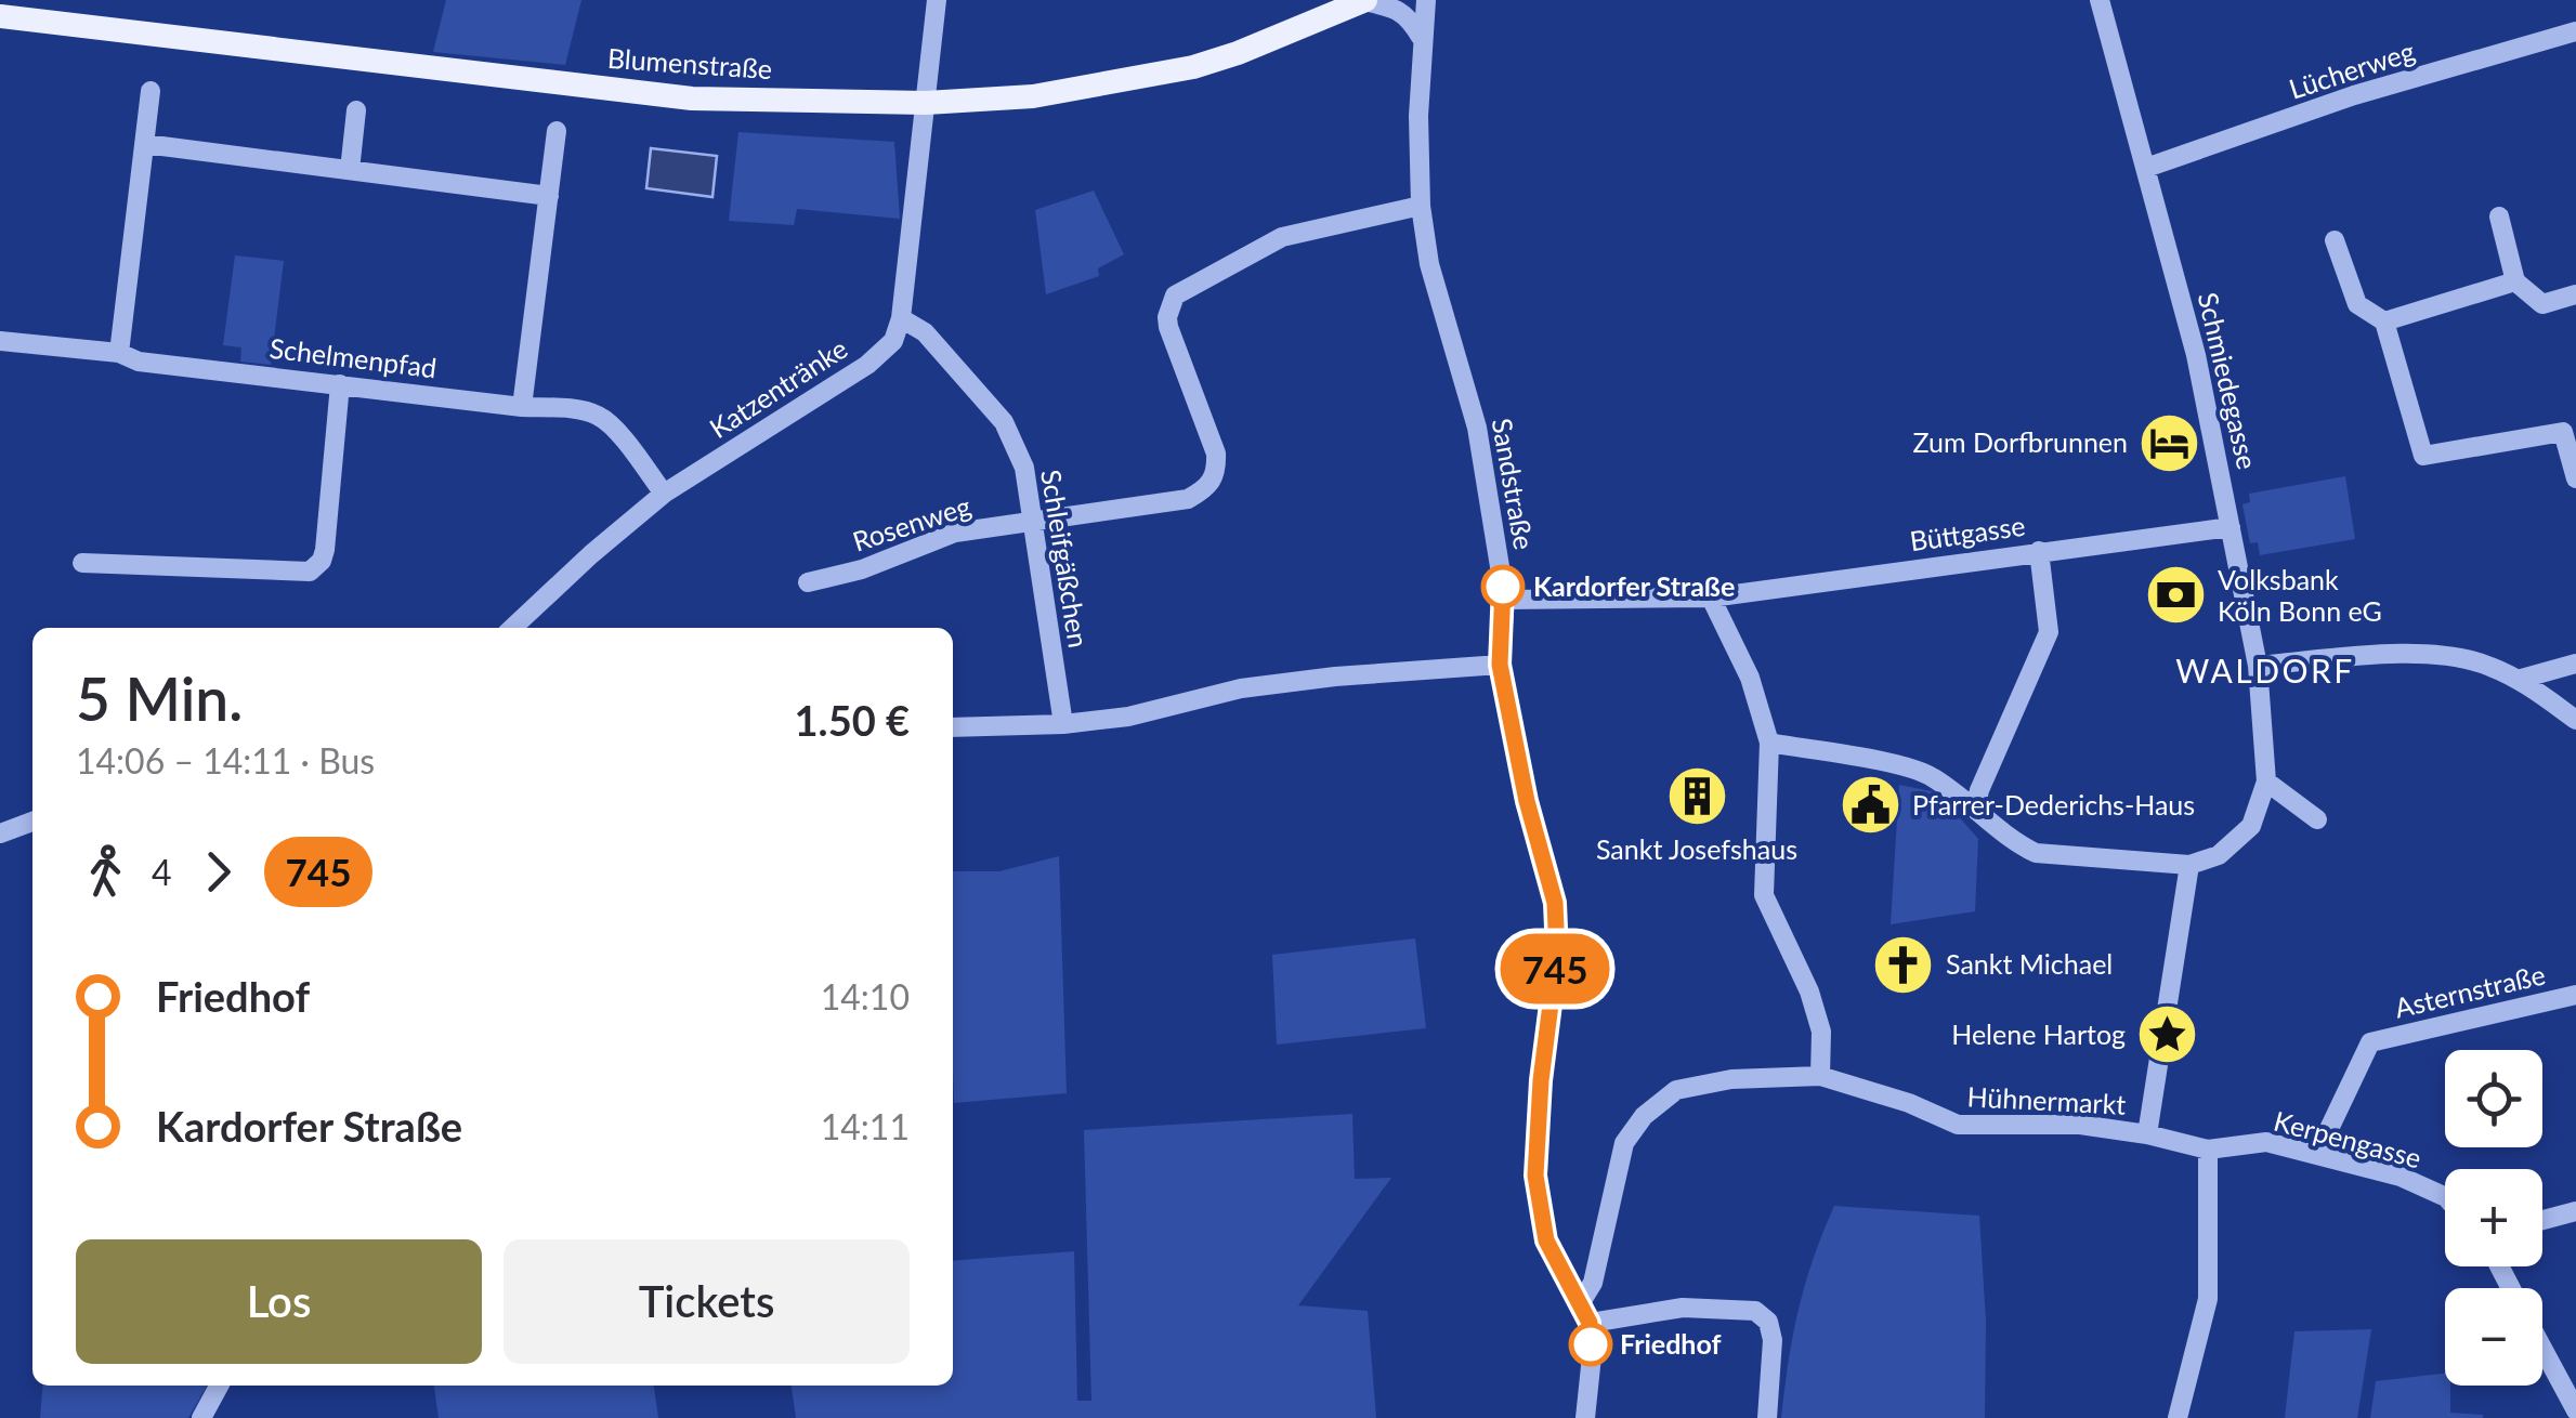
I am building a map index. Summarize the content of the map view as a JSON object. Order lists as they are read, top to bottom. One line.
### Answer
{"streets":{"main road":["Blumenstraße"],"street":["Lücherweg","Schelmenpfad","Schmiedegasse","Katzentränke","Sandstraße","Rosenweg","Büttgasse","Schleifgäßchen","Asternstraße","Hühnermarkt","Kerpengasse"]},"crossings":[["Blumenstraße","Katzentränke"],["Blumenstraße","Sandstraße"],["Lücherweg","Schmiedegasse"],["Schelmenpfad","Katzentränke"],["Schmiedegasse","Büttgasse"],["Katzentränke","Schleifgäßchen"],["Sandstraße","Rosenweg"],["Sandstraße","Büttgasse"],["Sandstraße","Hühnermarkt"],["Rosenweg","Schleifgäßchen"],["Asternstraße","Kerpengasse"],["Hühnermarkt","Kerpengasse"]],"districts":["WALDORF"],"places":{"hotel":["Zum Dorfbrunnen"],"other":["Kardorfer Straße","Friedhof"],"bank":["Volksbank Köln Bonn eG"],"building":["Sankt Josefshaus"],"public building":["Pfarrer-Dederichs-Haus"],"church":["Sankt Michael"],"place":["Helene Hartog"]},"lines":["bus line 745"],"page":{"on_map":"745","heading":["5 Min.","14:06 – 14:11 · Bus","1.50 €"],"legs":["4","745"],"list":[{"name":"Friedhof","value":"14:10"},{"name":"Kardorfer Straße","value":"14:11"}],"map_buttons":["+","−"],"buttons":["Los","Tickets"]}}
